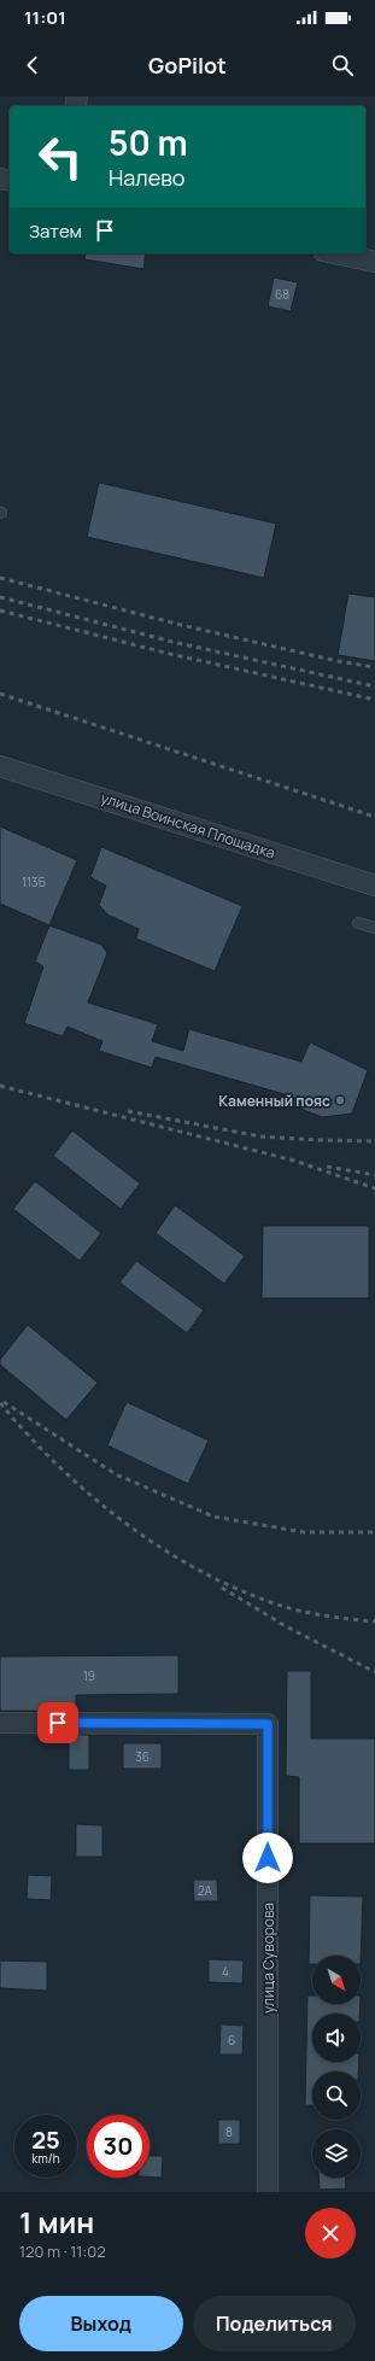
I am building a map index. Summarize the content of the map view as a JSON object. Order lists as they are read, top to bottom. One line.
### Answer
{"streets":{"street":["улица Воинская Площадка","улица Суворова"]},"places":["Каменный пояс"],"house_numbers":["68","113Б","19","36","2А","4","6","8"],"north":"bottom right","page":{"status":"11:01","header":"GoPilot","turn":["50 m","Налево"],"then":"Затем","speed":"25 km/h","limit":"30","heading":["1 мин","120 m · 11:02"],"buttons":["Выход","Поделиться"]}}
